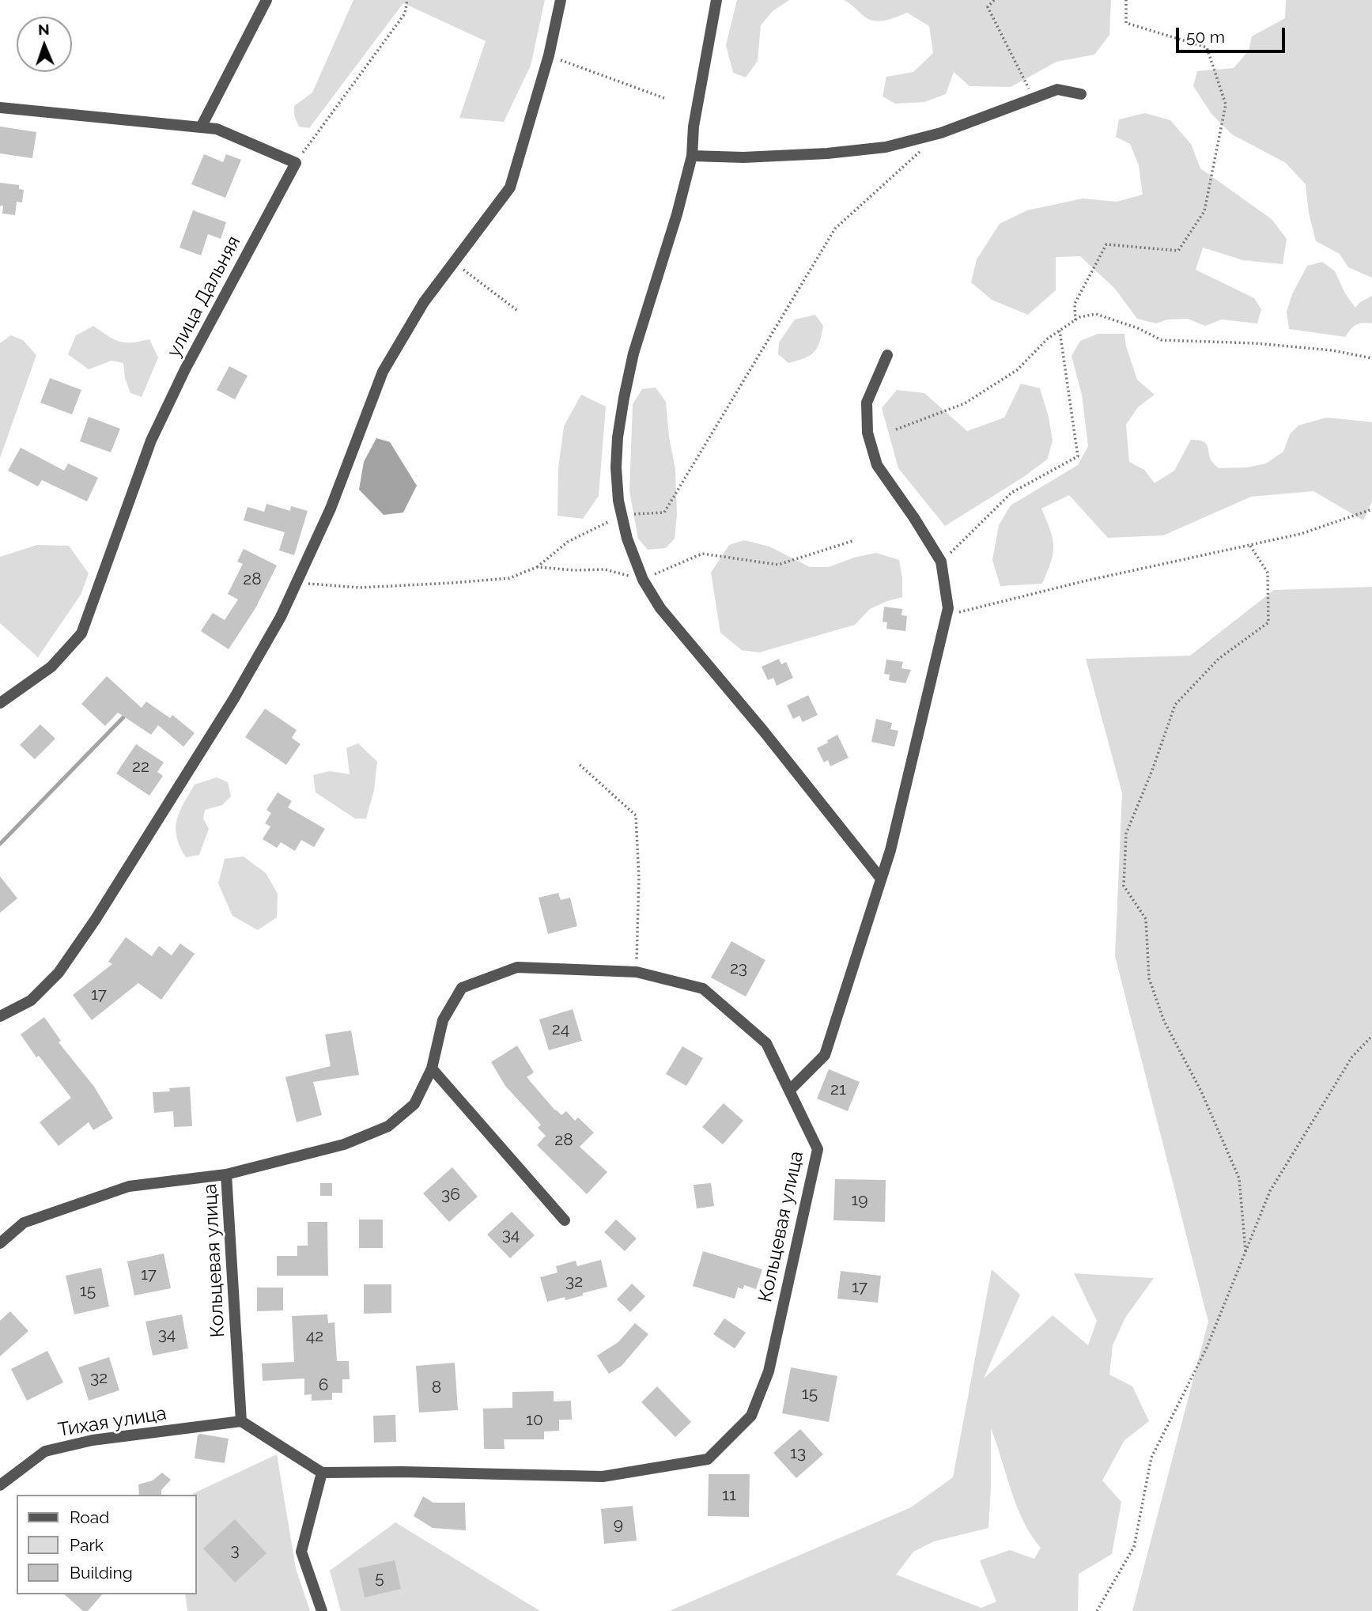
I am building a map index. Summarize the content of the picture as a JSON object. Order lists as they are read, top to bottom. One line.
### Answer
{"streets":{"street":["улица Дальняя","Кольцевая улица","Тихая улица"]},"crossings":[["Кольцевая улица","Тихая улица"]],"house_numbers":["28","22","23","17","24","21","28","36","19","34","17","32","17","15","34","42","32","6","8","15","10","13","11","9","3","5"],"legend":["Road","Park","Building"],"scale_bar":"50 m","north":"top"}
